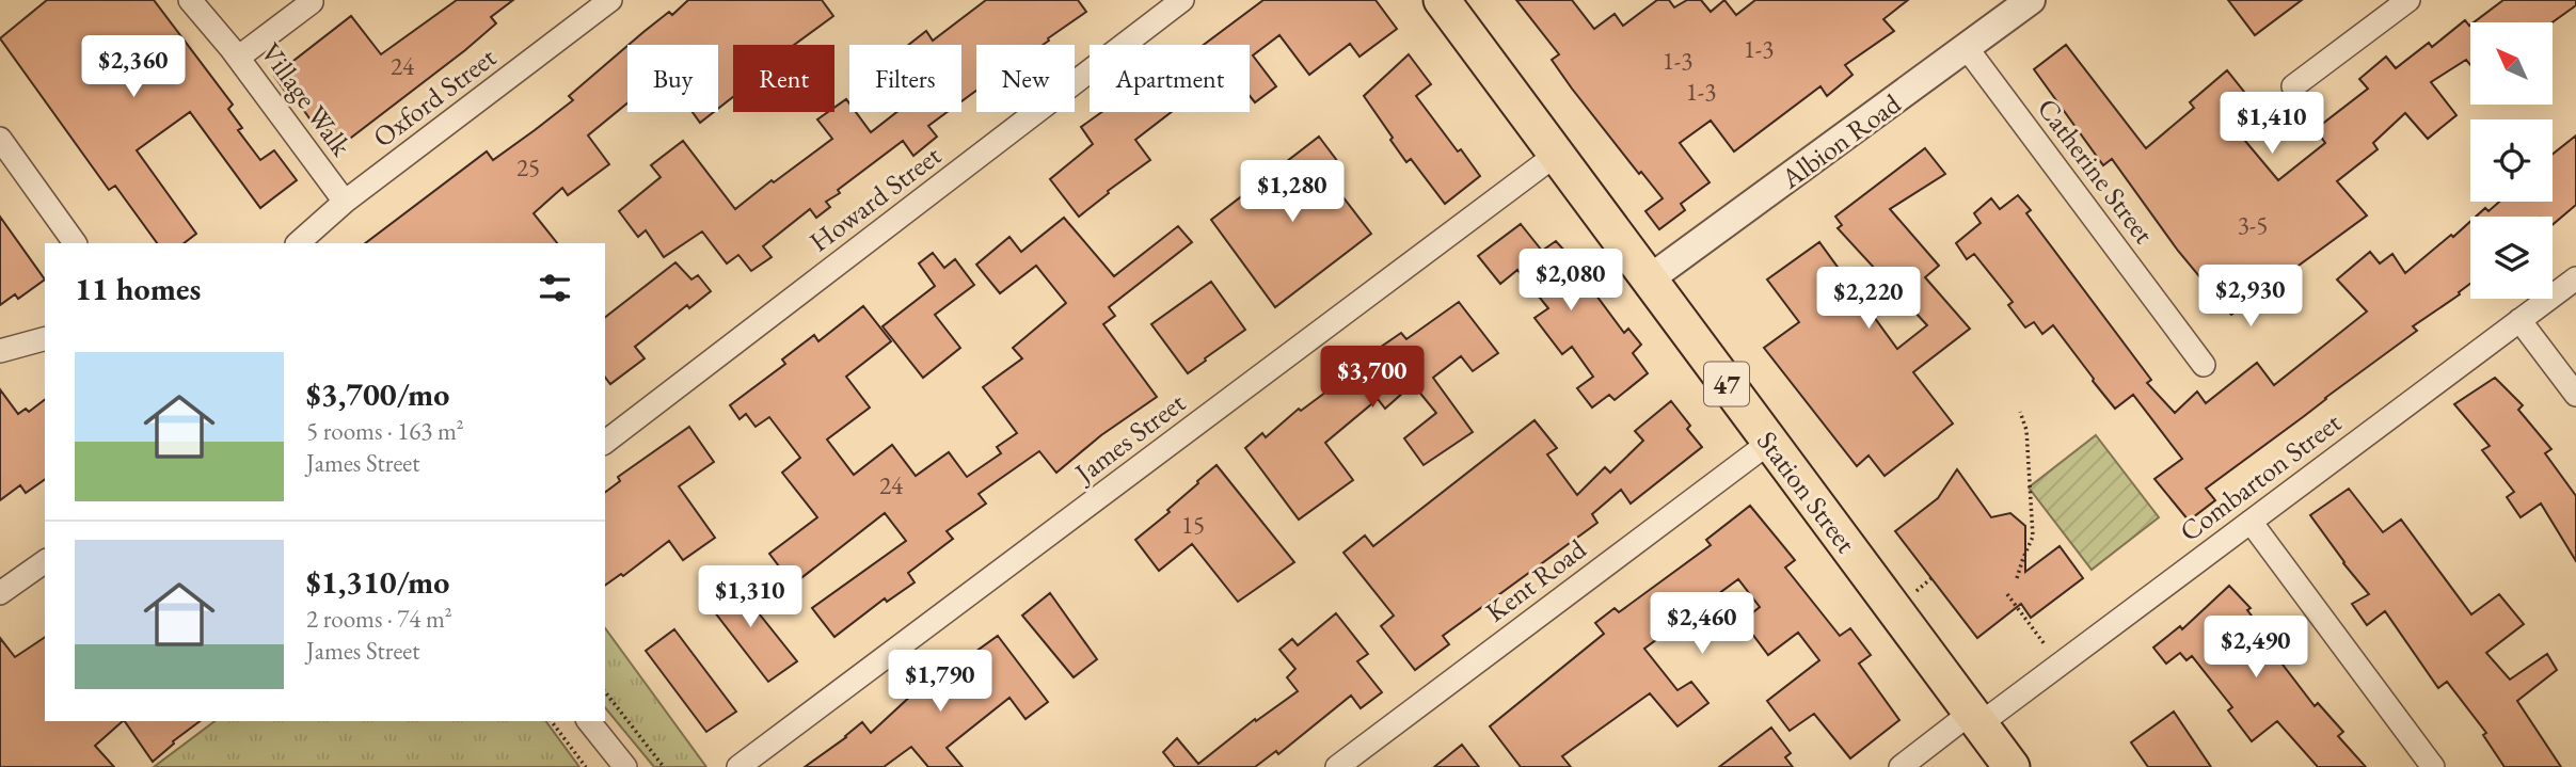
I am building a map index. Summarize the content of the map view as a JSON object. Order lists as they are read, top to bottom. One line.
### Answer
{"streets":{"main road":["47","Station Street"],"street":["Oxford Street","Village Walk","Albion Road","Catherine Street","Howard Street","James Street","Combarton Street","Kent Road"]},"crossings":[["Oxford Street","Village Walk"],["Albion Road","Catherine Street"],["Albion Road","Station Street"],["James Street","Station Street"],["Combarton Street","Station Street"],["Station Street","Kent Road"]],"house_numbers":["1-3","1-3","24","1-3","25","3-5","24","15"],"north":"top left","page":{"price":["$2,360","$1,410","$1,280","$2,080","$2,930","$2,220","$3,700","$1,310","$2,460","$2,490","$1,790"],"chip":["Buy","Rent","Filters","New","Apartment"],"heading":"11 homes","list":[{"name":"$3,700/mo","note":"5 rooms · 163 m² · James Street"},{"name":"$1,310/mo","note":"2 rooms · 74 m² · James Street"}]}}
